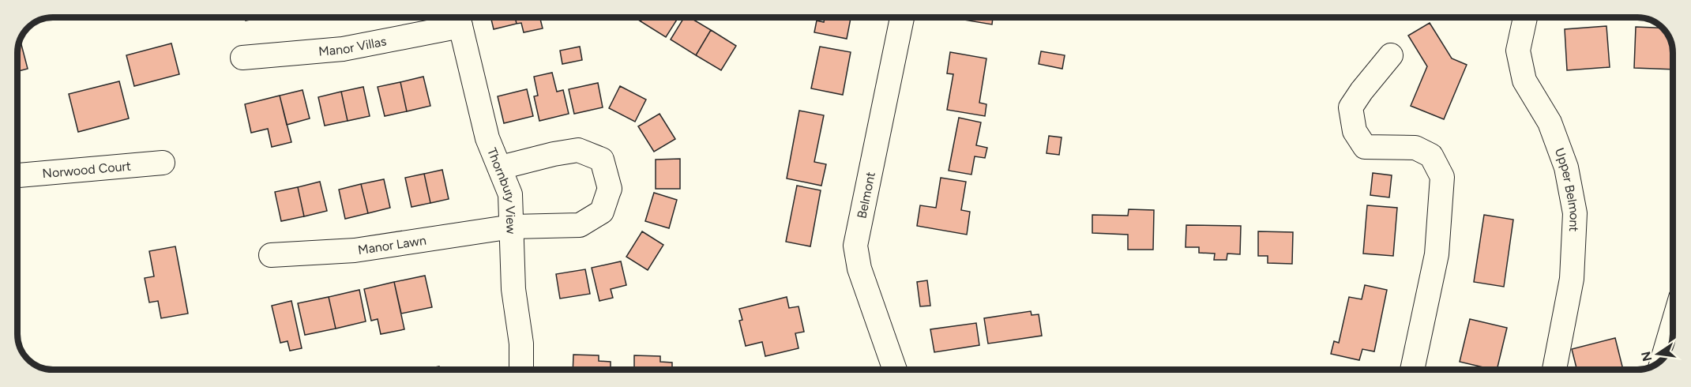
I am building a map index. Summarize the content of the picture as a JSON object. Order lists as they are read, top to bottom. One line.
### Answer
{"streets":{"street":["Manor Villas","Norwood Court","Upper Belmont","Thornbury View","Belmont","Manor Lawn"]},"crossings":[["Manor Villas","Thornbury View"],["Thornbury View","Manor Lawn"]],"north":"left"}
